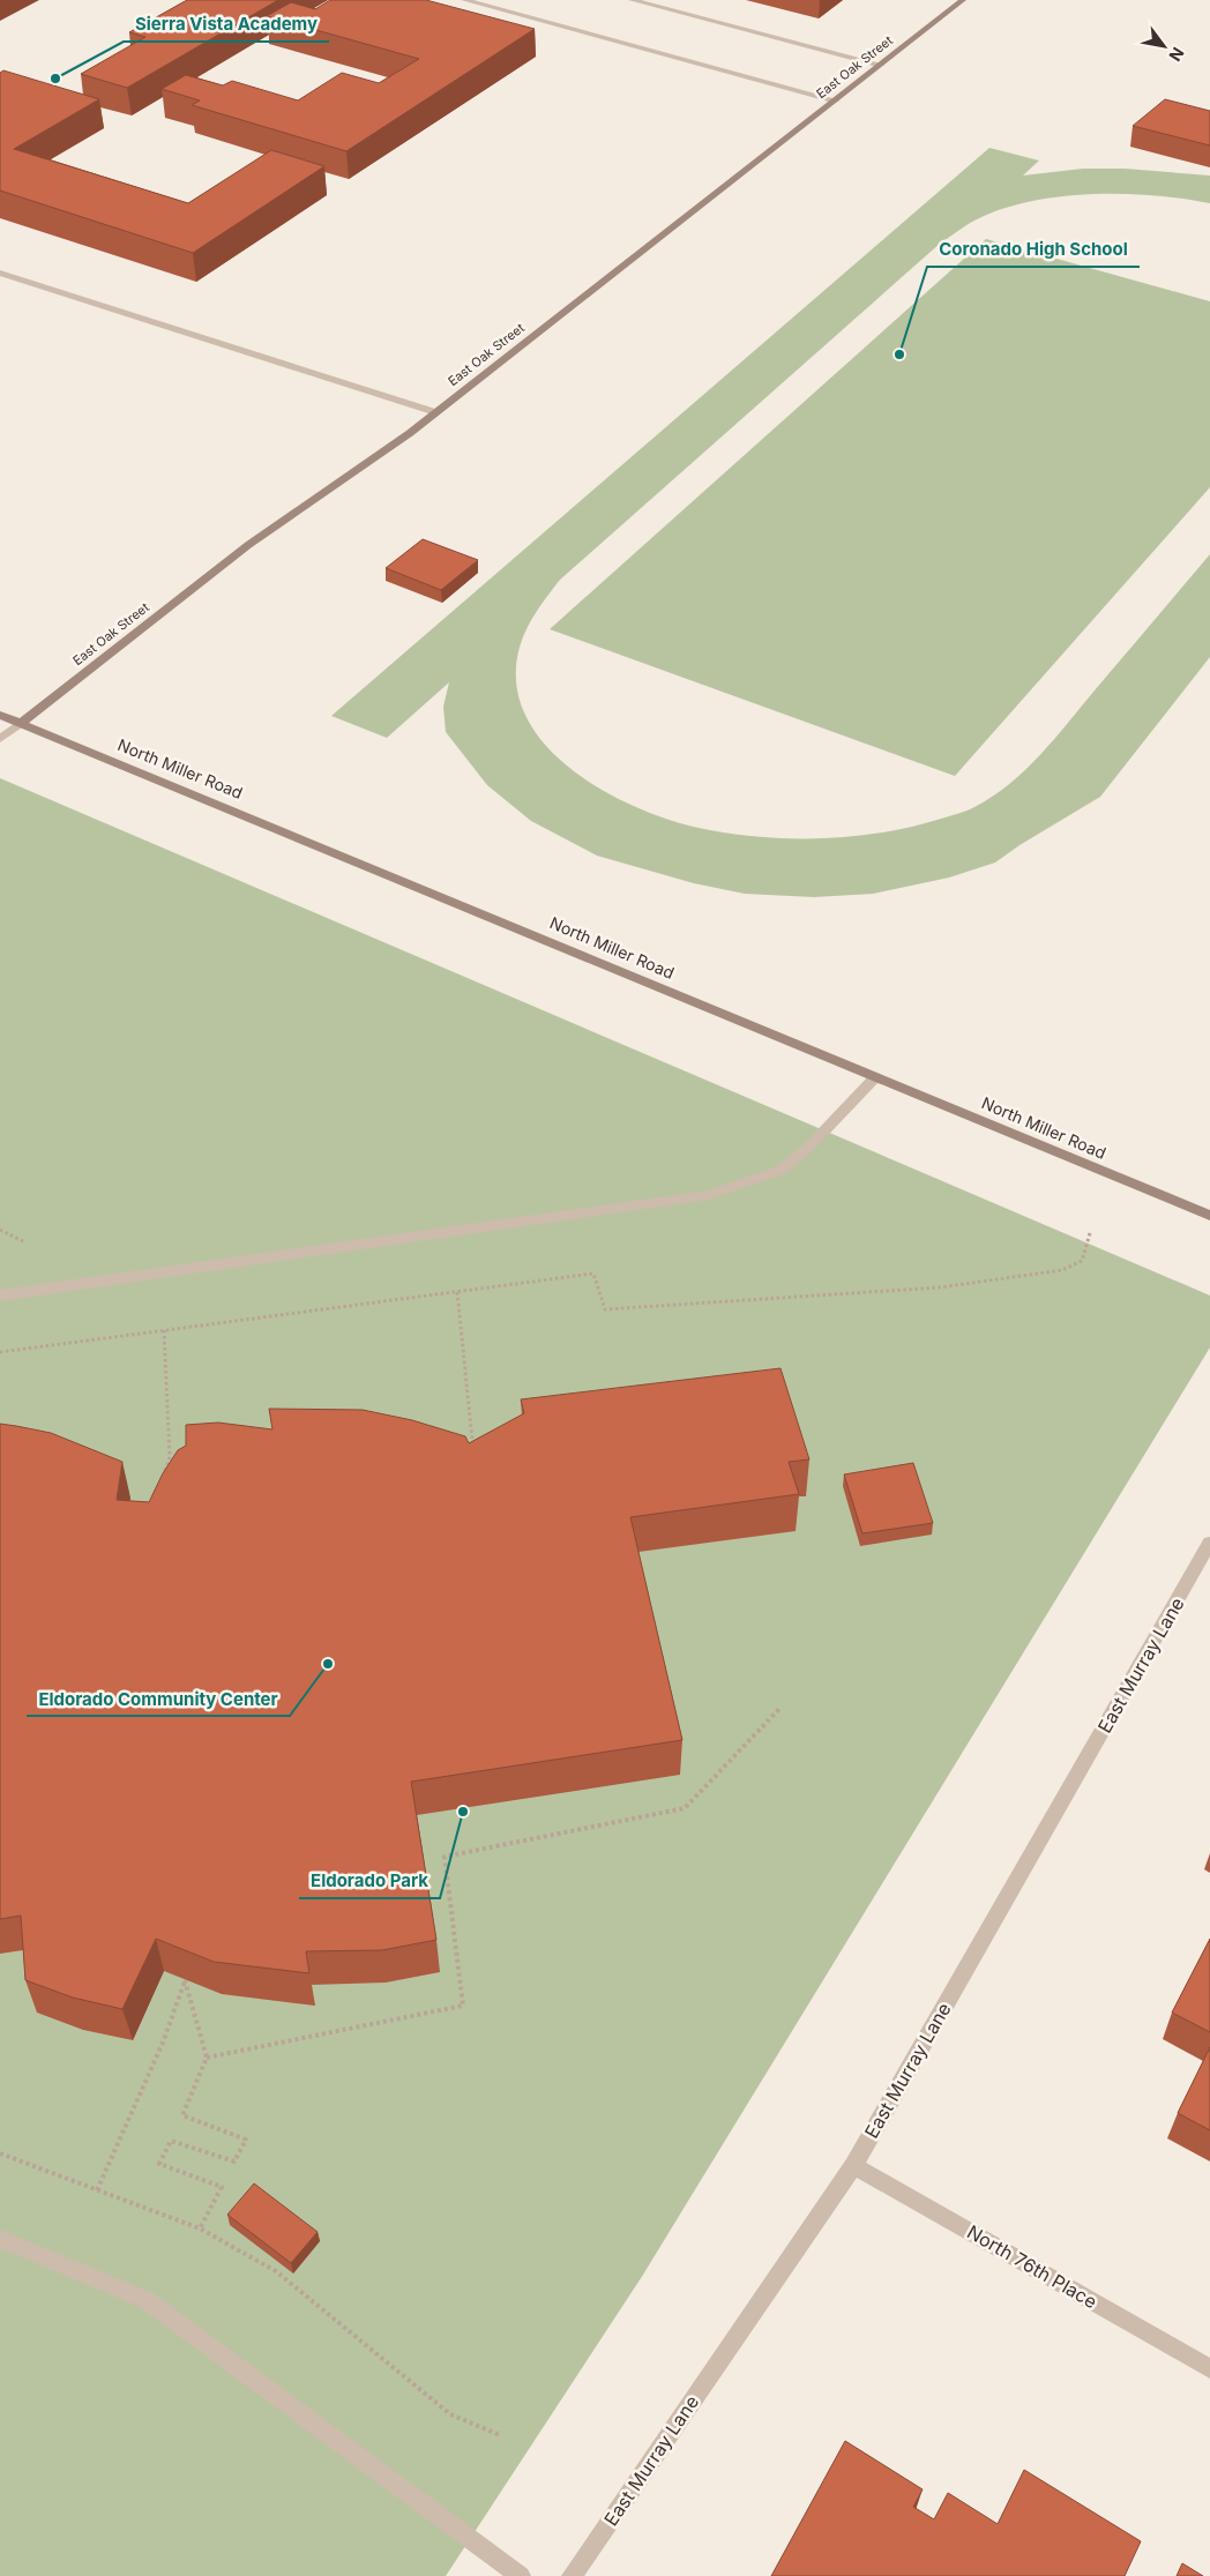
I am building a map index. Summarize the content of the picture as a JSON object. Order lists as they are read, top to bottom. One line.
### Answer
{"streets":{"street":["East Oak Street","North Miller Road","East Murray Lane","North 76th Place"]},"crossings":[["East Oak Street","North Miller Road"],["East Murray Lane","North 76th Place"]],"places":["Sierra Vista Academy","Coronado High School","Eldorado Community Center","Eldorado Park"],"north":"bottom right"}
